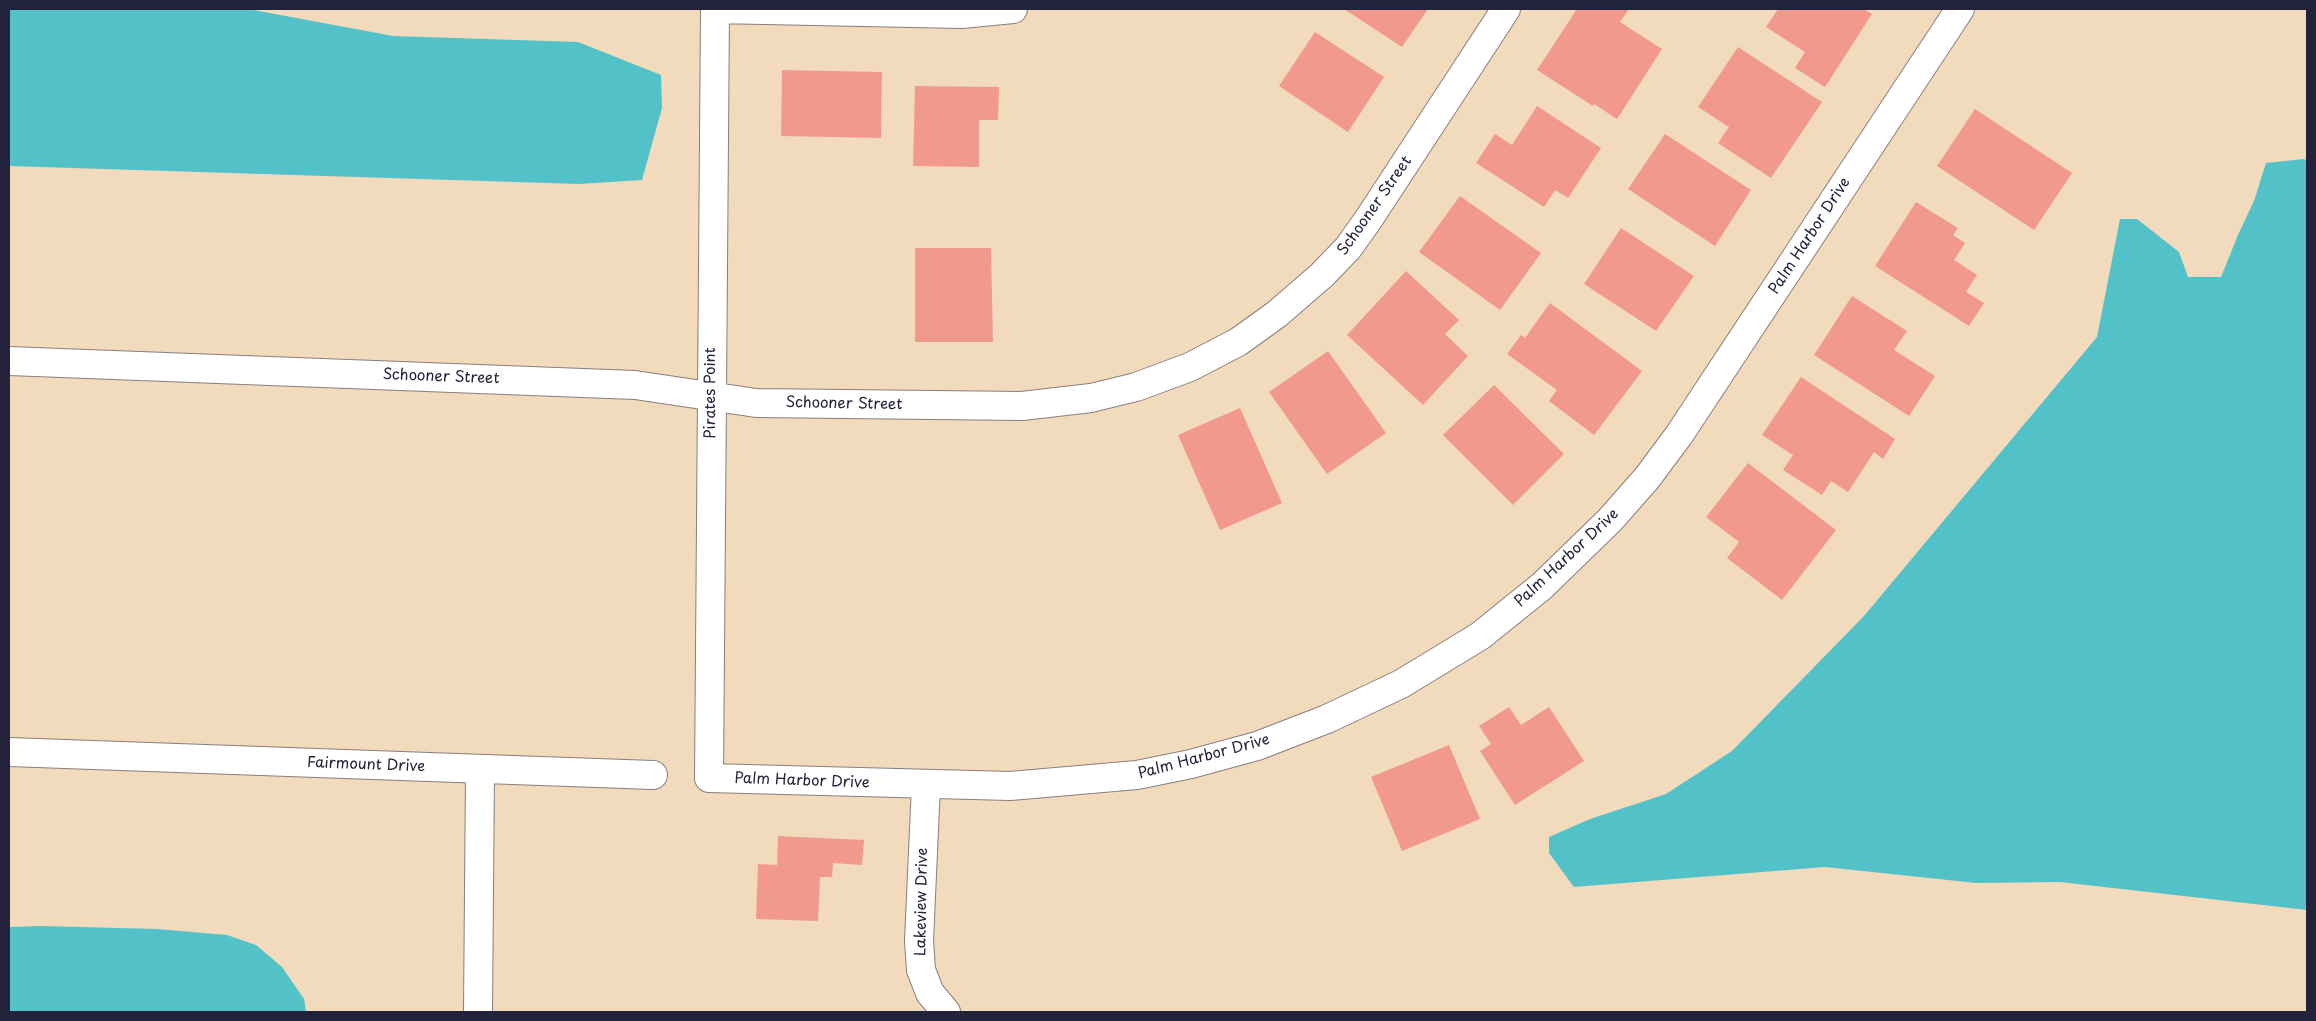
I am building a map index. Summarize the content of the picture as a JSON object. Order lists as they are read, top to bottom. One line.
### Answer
{"streets":{"street":["Schooner Street","Palm Harbor Drive","Pirates Point","Fairmount Drive","Lakeview Drive"]},"crossings":[["Schooner Street","Pirates Point"],["Palm Harbor Drive","Pirates Point"],["Palm Harbor Drive","Lakeview Drive"]]}
